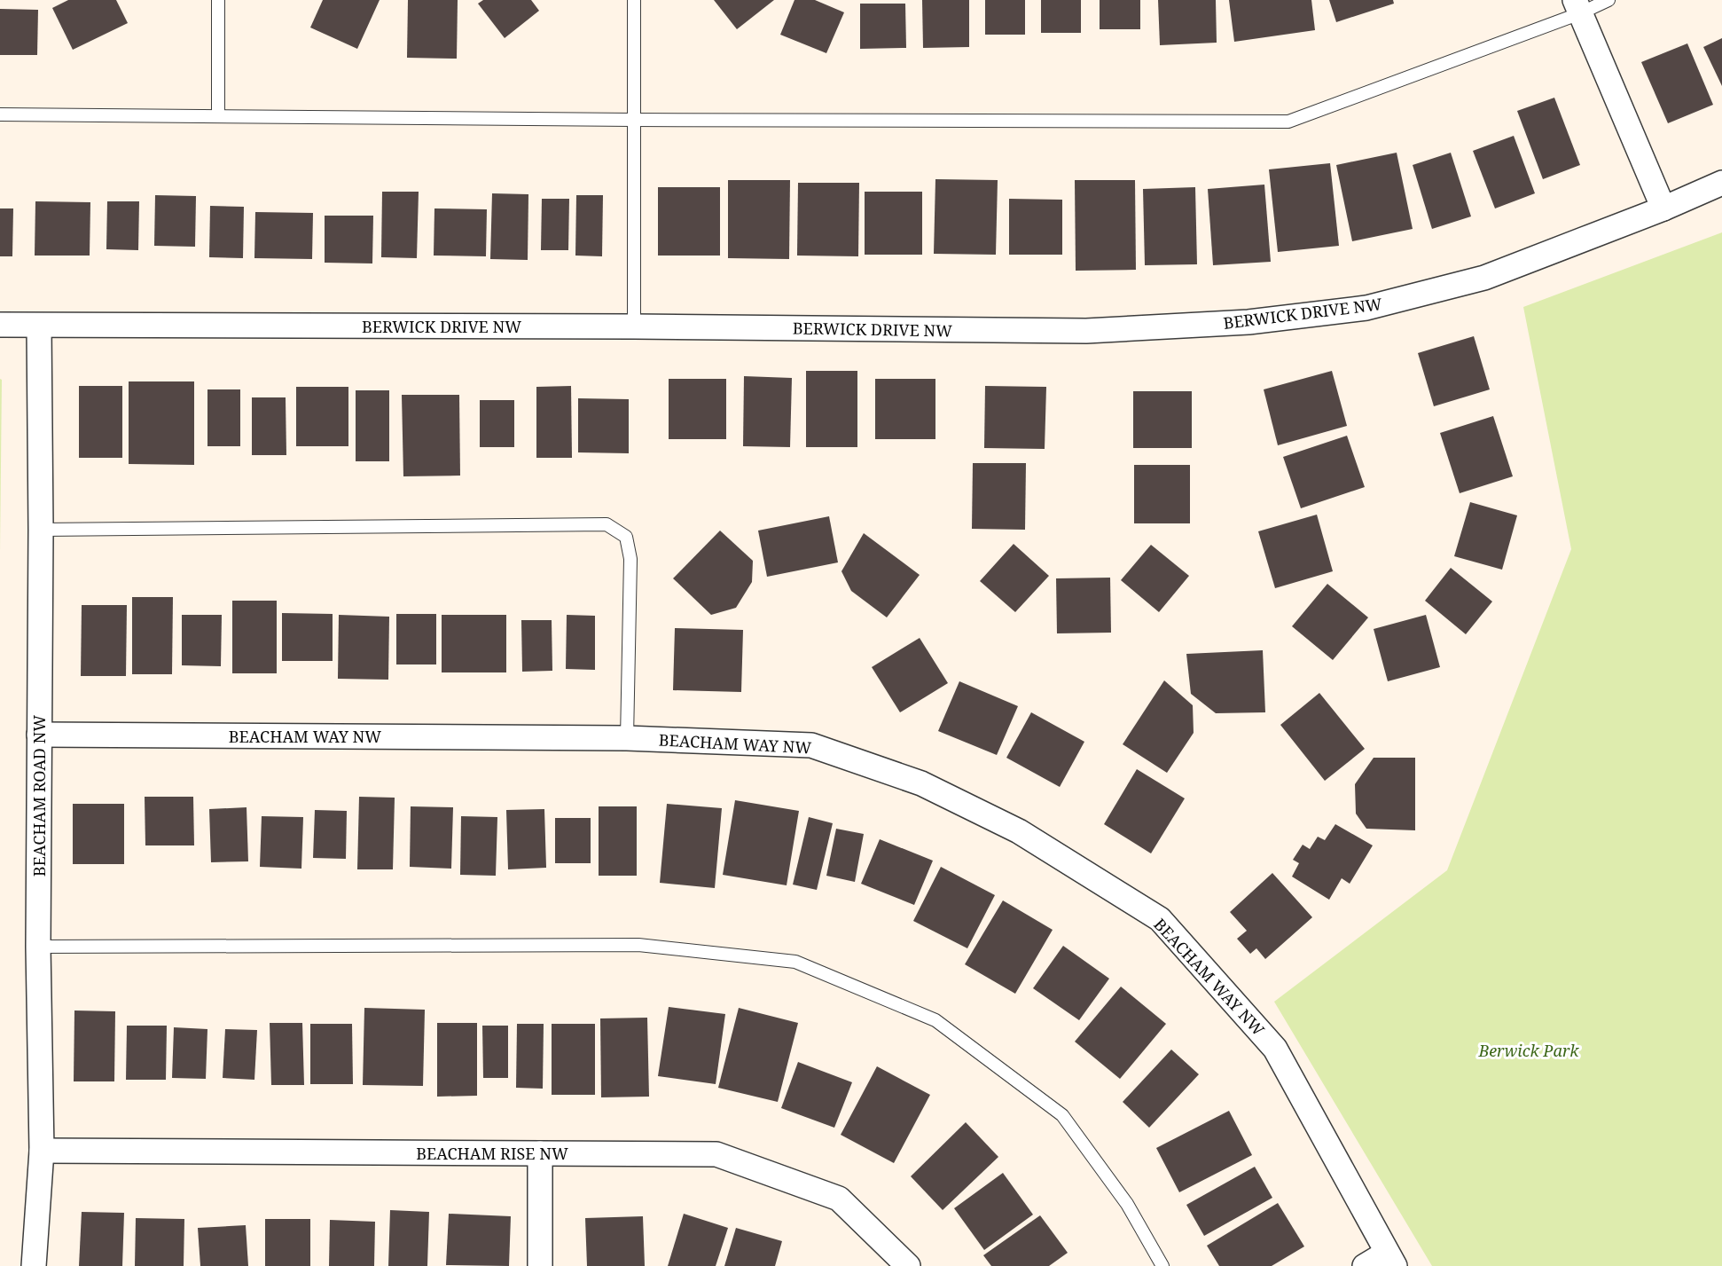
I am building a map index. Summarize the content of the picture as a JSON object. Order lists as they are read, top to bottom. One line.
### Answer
{"streets":{"street":["BERWICK DRIVE NW","BEACHAM WAY NW","BEACHAM ROAD NW","BEACHAM RISE NW"]},"crossings":[["BERWICK DRIVE NW","BEACHAM ROAD NW"],["BEACHAM WAY NW","BEACHAM ROAD NW"],["BEACHAM ROAD NW","BEACHAM RISE NW"]],"parks":["Berwick Park"]}
